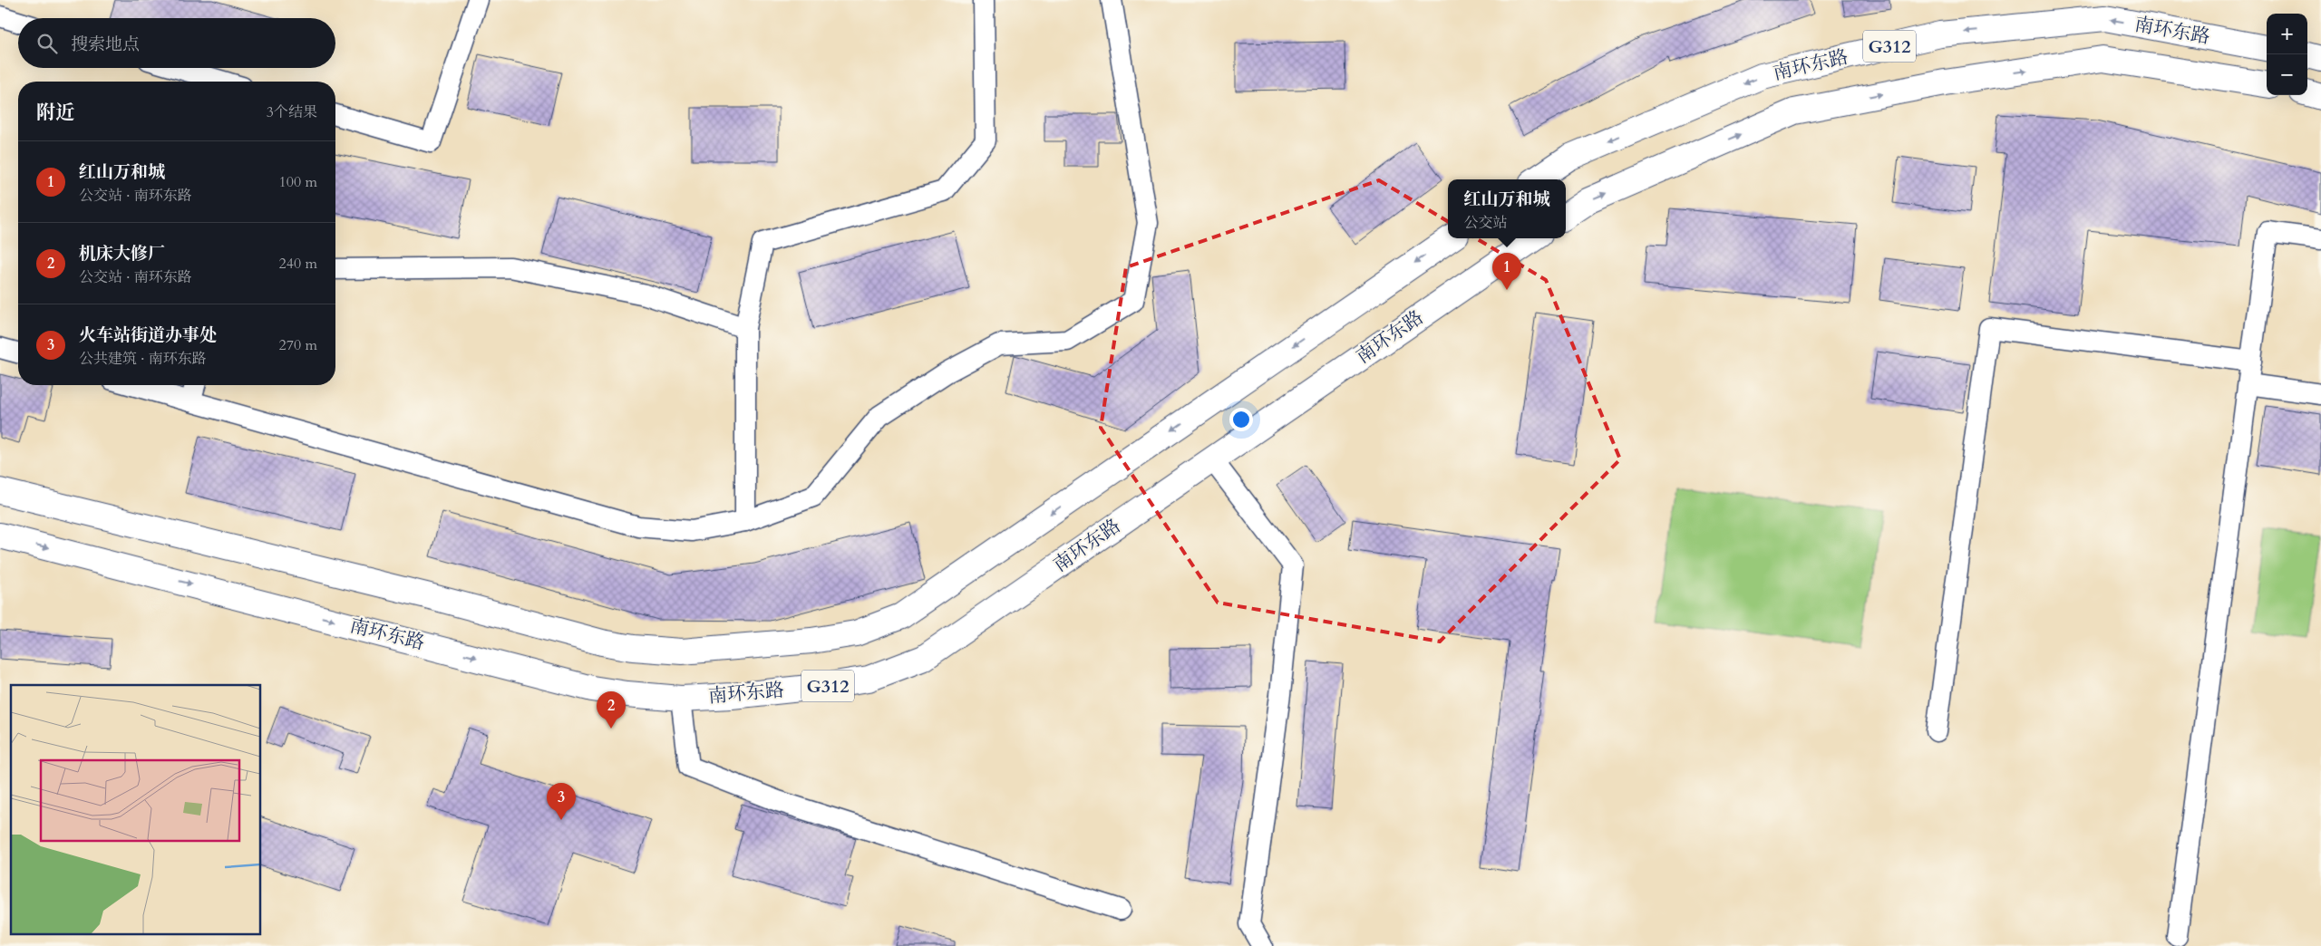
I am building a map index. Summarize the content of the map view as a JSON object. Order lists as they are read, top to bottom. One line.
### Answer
{"streets":{"highway":["南环东路","G312"]},"page":{"map_buttons":["+","−"],"search":"搜索地点","heading":["附近","3个结果"],"list":[{"mark":"1","name":"红山万和城","note":"公交站 · 南环东路","value":"100 m"},{"mark":"2","name":"机床大修厂","note":"公交站 · 南环东路","value":"240 m"},{"mark":"3","name":"火车站街道办事处","note":"公共建筑 · 南环东路","value":"270 m"}],"popup":["红山万和城","公交站"],"pins":["1","2","3"]}}
